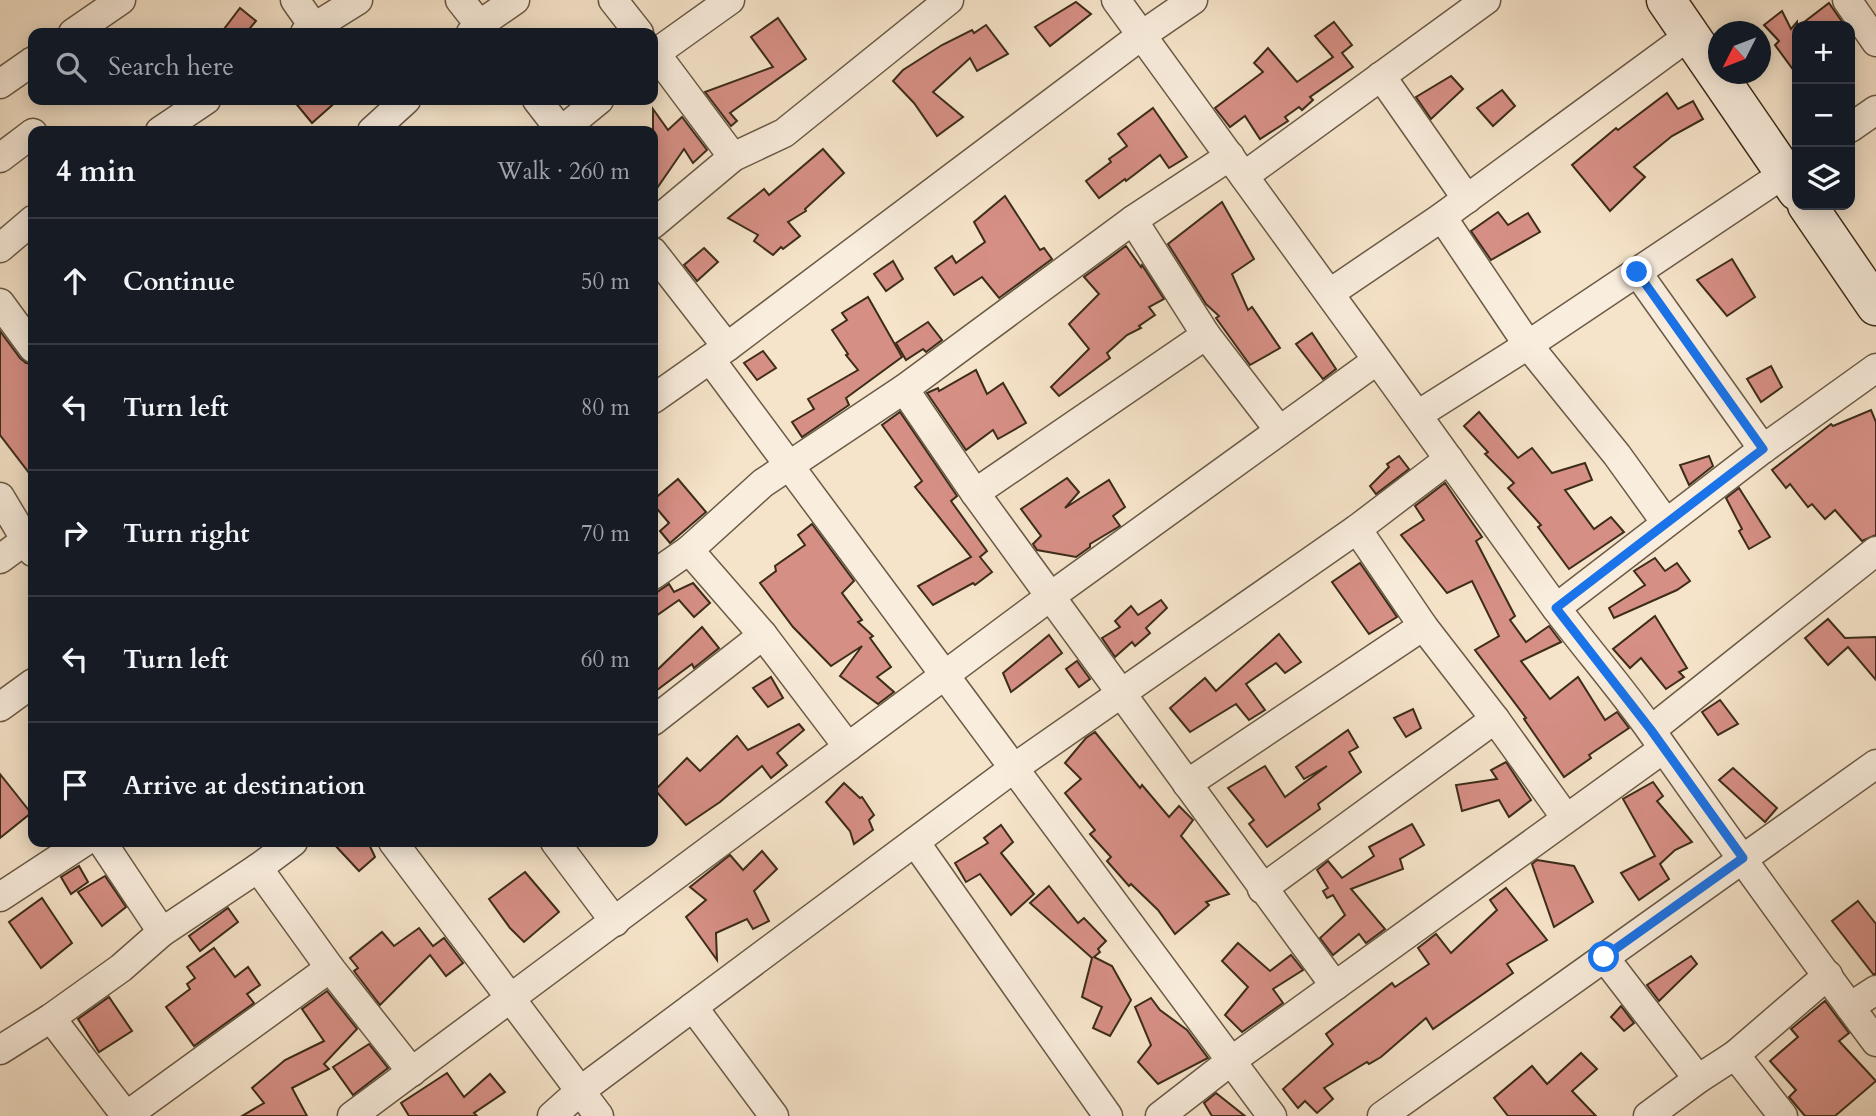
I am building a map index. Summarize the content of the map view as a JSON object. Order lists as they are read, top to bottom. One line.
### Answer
{"north":"bottom left","page":{"map_buttons":["+","−"],"search":"Search here","heading":["4 min","Walk · 260 m"],"list":[["Continue","50 m"],["Turn left","80 m"],["Turn right","70 m"],["Turn left","60 m"],"Arrive at destination"]}}
